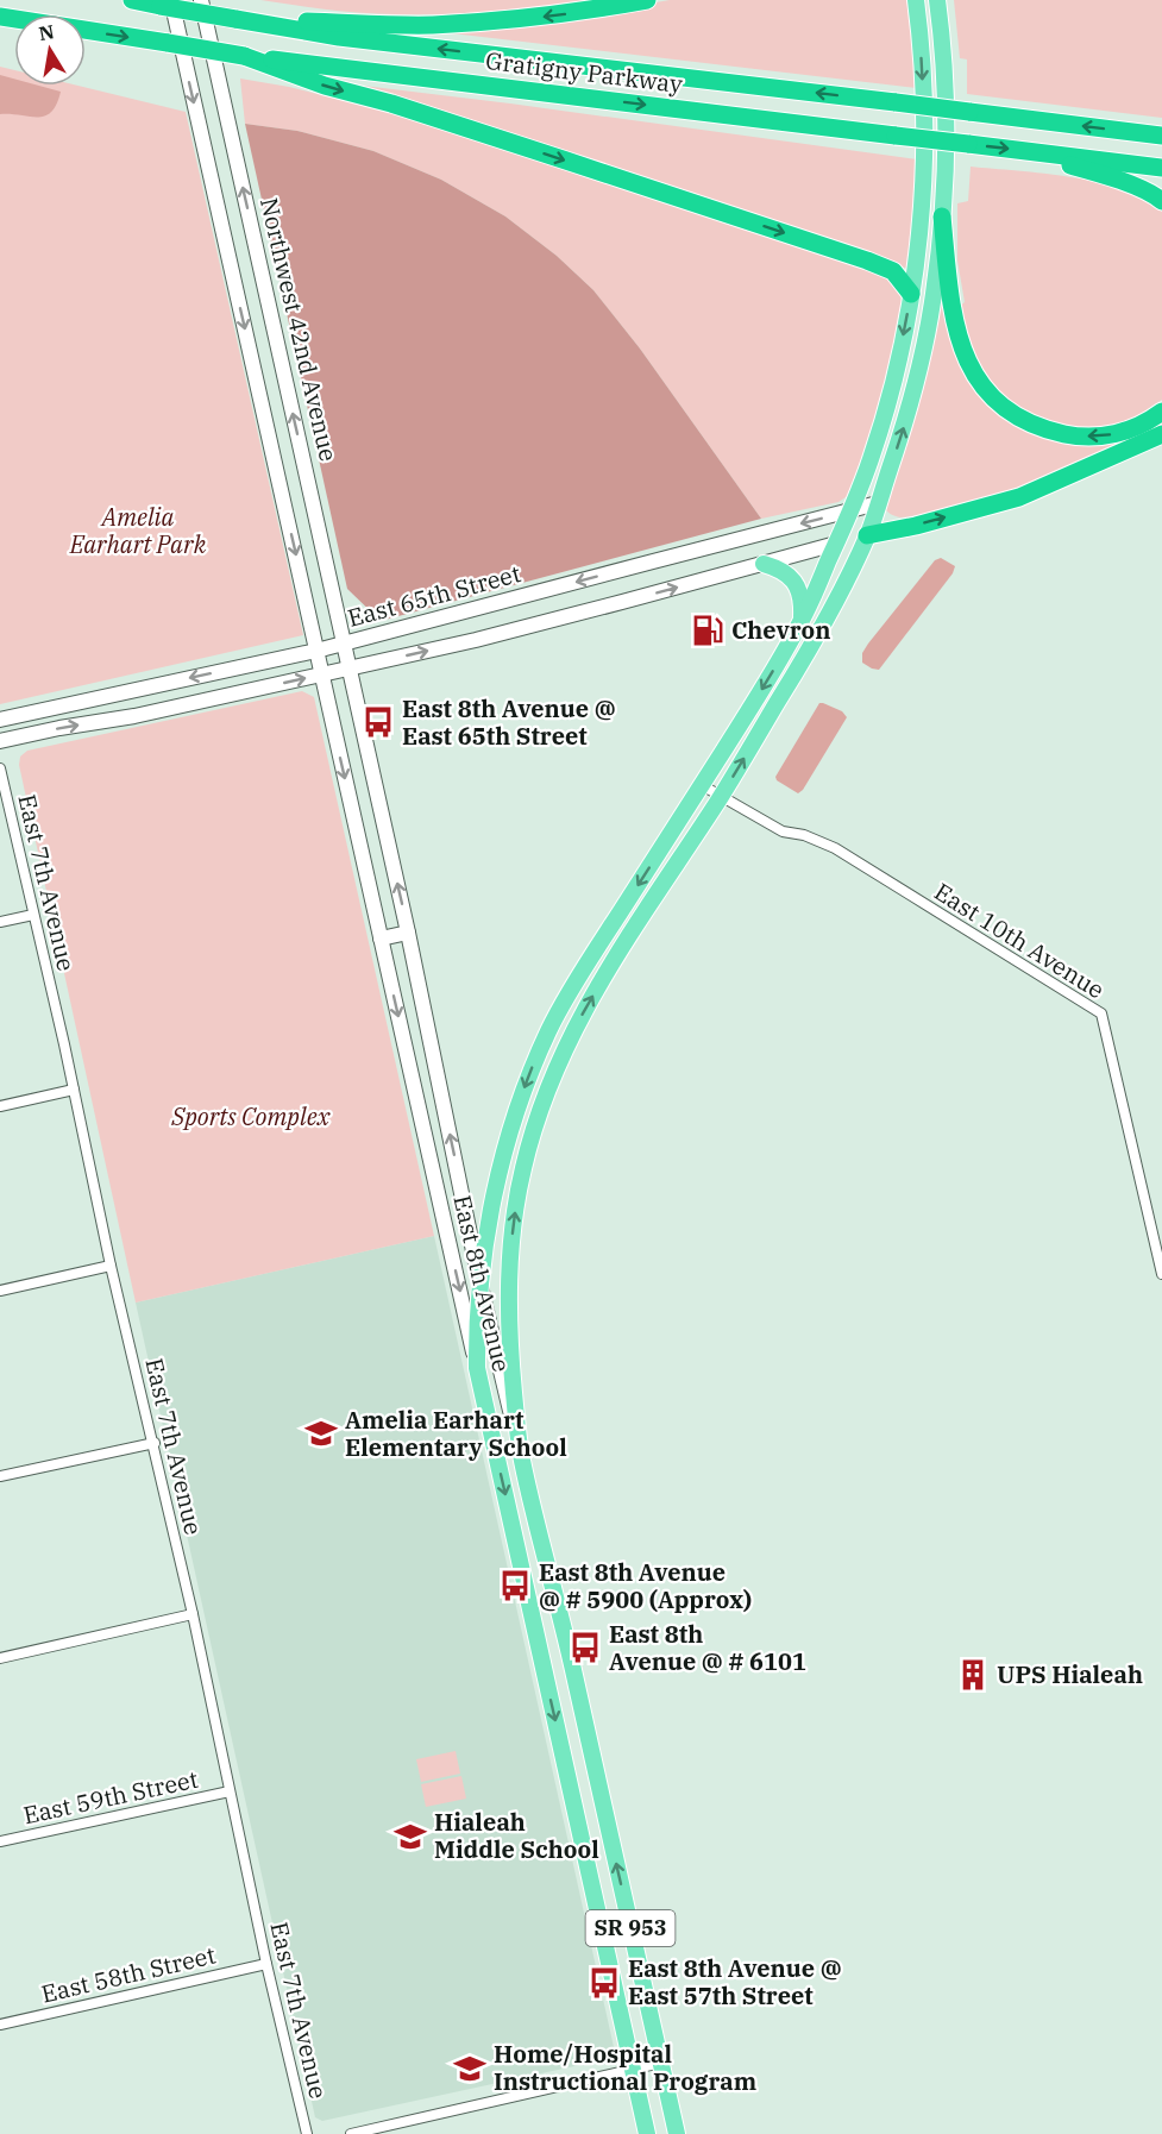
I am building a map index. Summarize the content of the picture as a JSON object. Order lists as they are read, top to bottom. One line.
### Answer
{"streets":{"highway":["Gratigny Parkway"],"main road":["Northwest 42nd Avenue","East 65th Street","East 8th Avenue","SR 953"],"street":["East 7th Avenue","East 10th Avenue","East 59th Street","East 58th Street"]},"crossings":[["Gratigny Parkway","SR 953"],["Northwest 42nd Avenue","East 65th Street"],["Northwest 42nd Avenue","East 8th Avenue"],["East 65th Street","East 8th Avenue"],["East 65th Street","SR 953"],["East 7th Avenue","East 59th Street"],["East 7th Avenue","East 58th Street"],["East 8th Avenue","SR 953"]],"parks":["Amelia Earhart Park","Sports Complex"],"places":{"fuel station":["Chevron"],"bus stop":["East 8th Avenue @ East 65th Street","East 8th Avenue @ # 5900 (Approx)","East 8th Avenue @ # 6101","East 8th Avenue @ East 57th Street"],"school or university":["Amelia Earhart Elementary School","Hialeah Middle School","Home/Hospital Instructional Program"],"building":["UPS Hialeah"]},"north":"top"}
